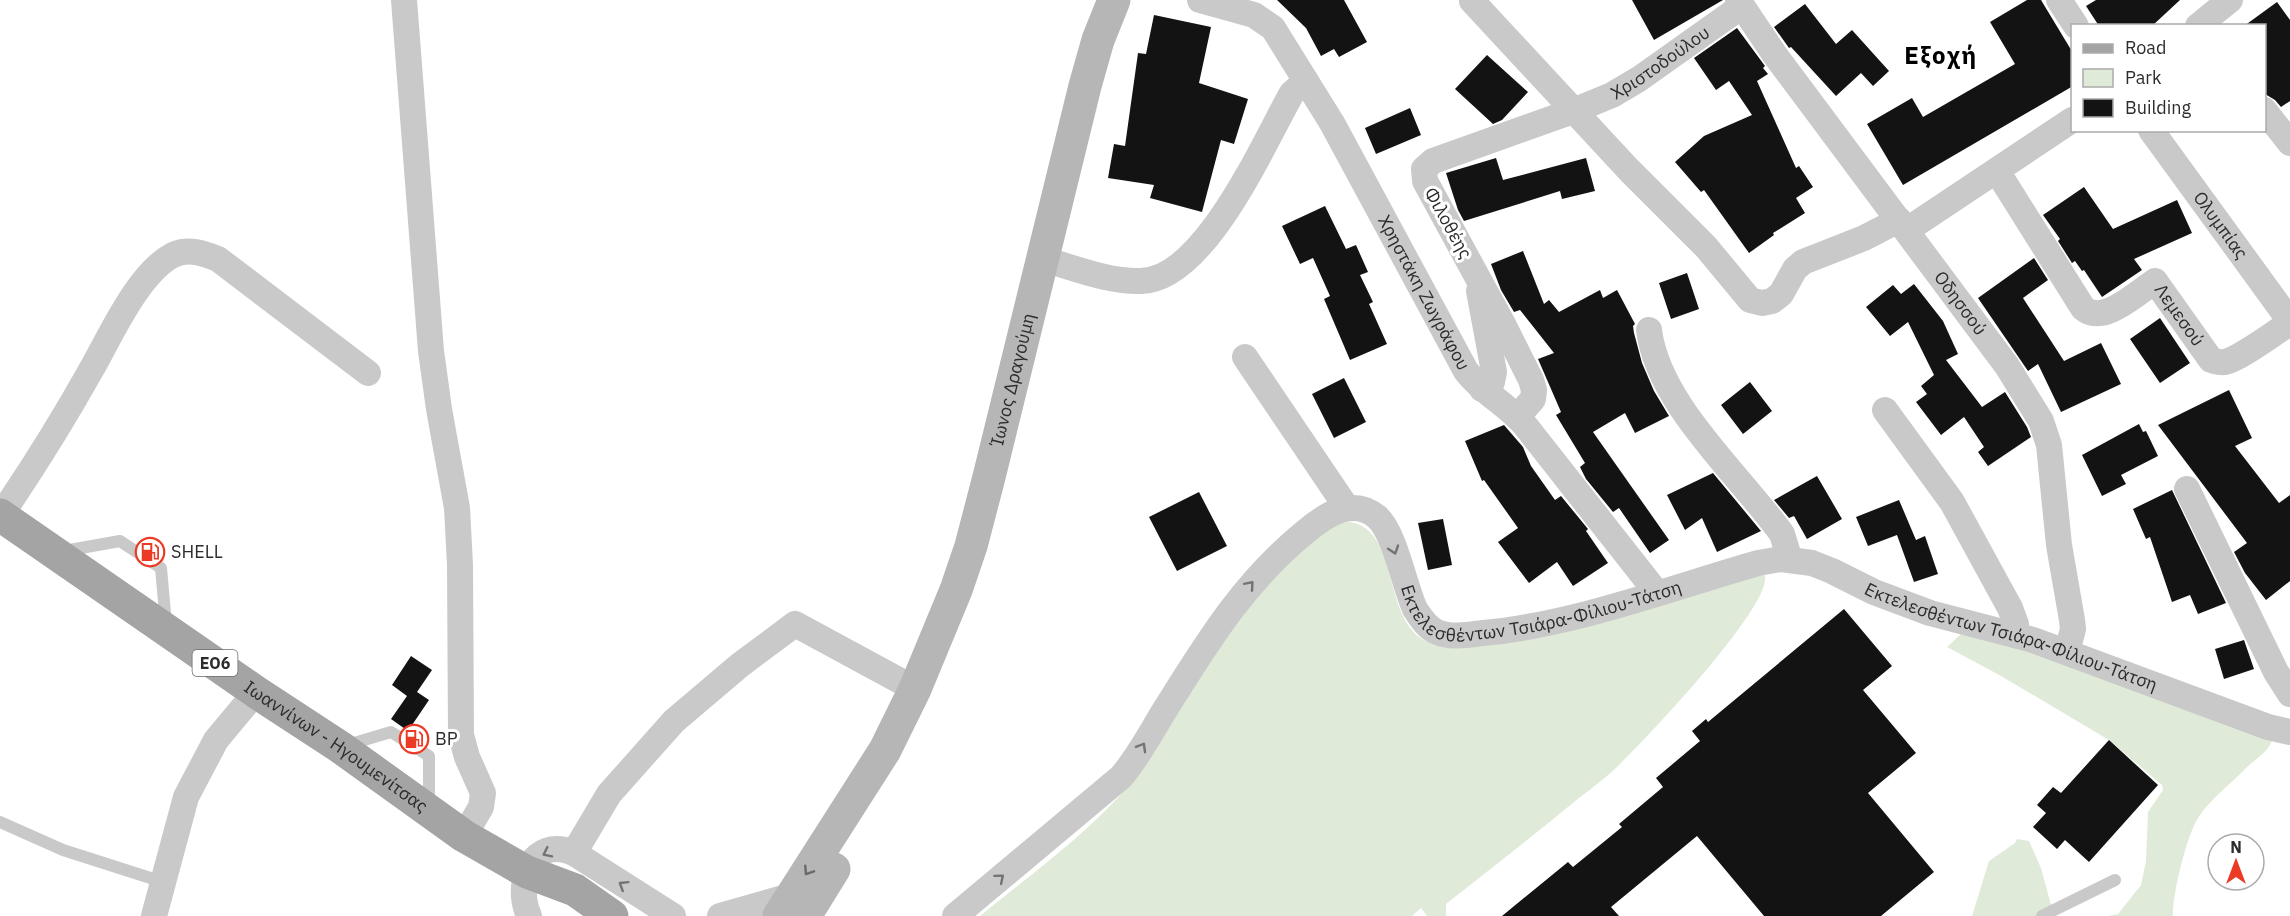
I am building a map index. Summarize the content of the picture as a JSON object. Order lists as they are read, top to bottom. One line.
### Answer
{"streets":{"main road":["Ίωνος Δραγούμη","ΕΟ6","Ιωαννίνων - Ηγουμενίτσας"],"street":["Χριστοδούλου","Φιλοθέης","Ολυμπίας","Χρηστάκη Ζωγράφου","Οδησσού","Λεμεσού","Εκτελεσθέντων Τσιάρα-Φίλιου-Τάτση"]},"crossings":[["Χριστοδούλου","Φιλοθέης"],["Χριστοδούλου","Οδησσού"],["Φιλοθέης","Χρηστάκη Ζωγράφου"],["Ολυμπίας","Λεμεσού"],["Χρηστάκη Ζωγράφου","Εκτελεσθέντων Τσιάρα-Φίλιου-Τάτση"],["Οδησσού","Εκτελεσθέντων Τσιάρα-Φίλιου-Τάτση"]],"districts":["Εξοχή"],"places":{"fuel station":["SHELL","BP"]},"legend":["Road","Park","Building"],"north":"top"}
